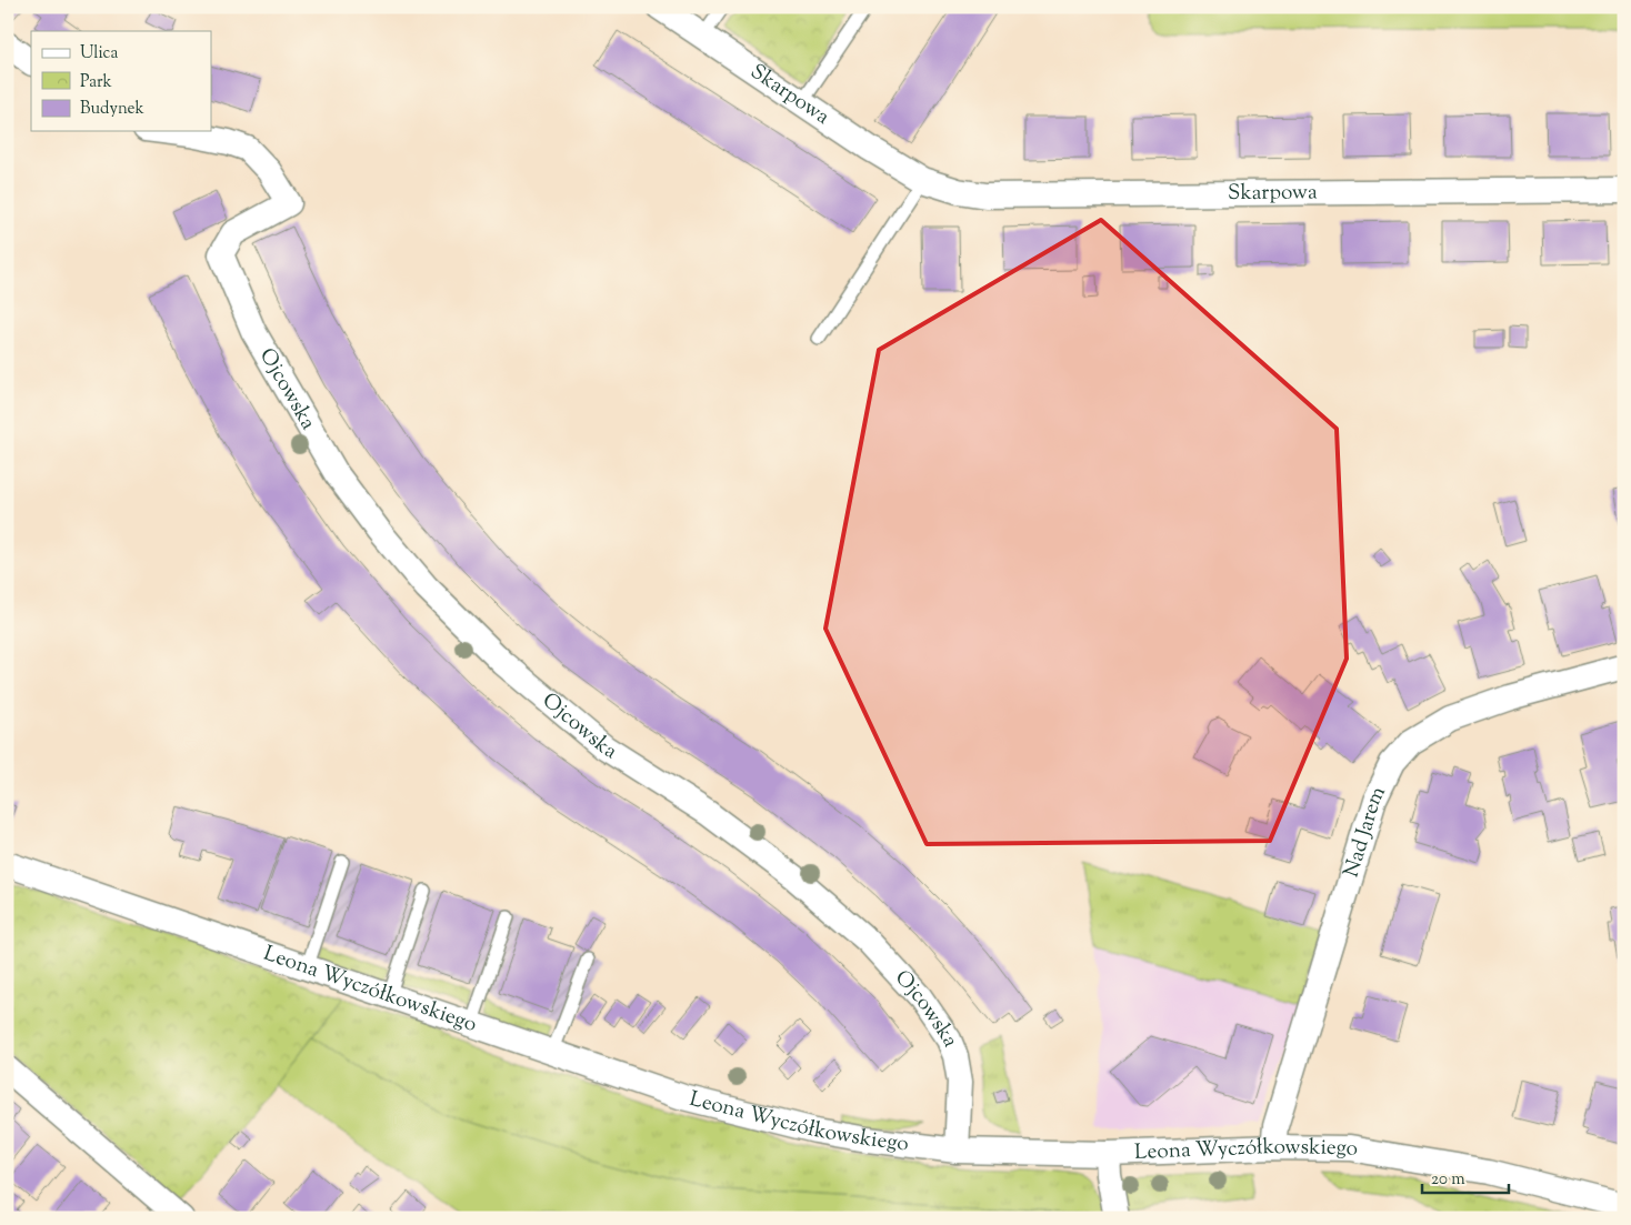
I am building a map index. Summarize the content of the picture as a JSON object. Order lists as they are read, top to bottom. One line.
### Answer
{"streets":{"street":["Skarpowa","Ojcowska","Nad Jarem","Leona Wyczółkowskiego"]},"crossings":[["Ojcowska","Leona Wyczółkowskiego"],["Nad Jarem","Leona Wyczółkowskiego"]],"legend":["Ulica","Park","Budynek"],"scale_bar":"20 m"}
